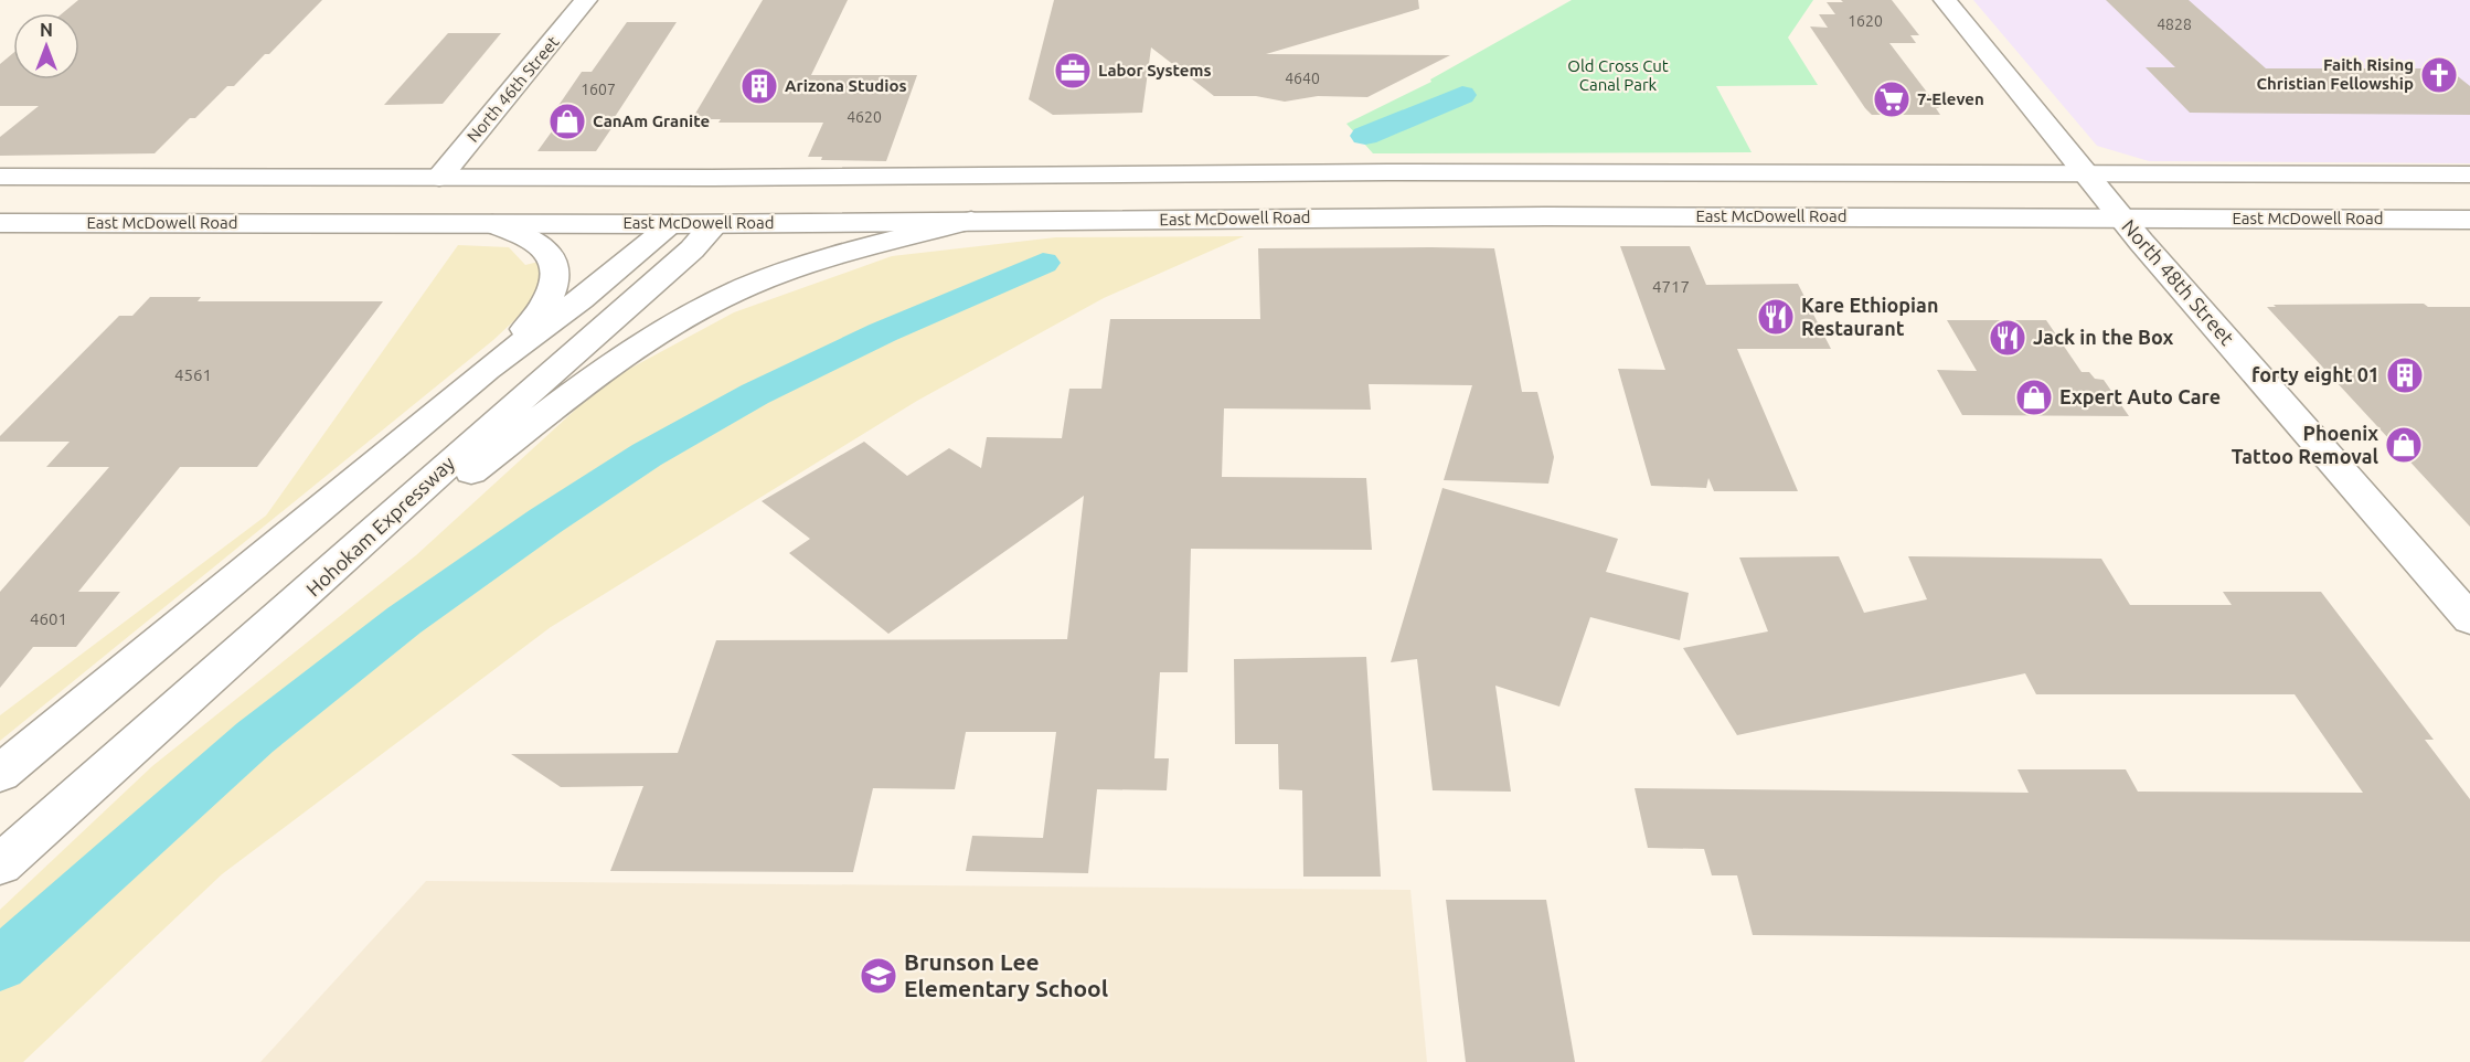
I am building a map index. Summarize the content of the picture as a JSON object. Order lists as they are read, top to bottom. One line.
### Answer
{"streets":{"main road":["North 46th Street","East McDowell Road","North 48th Street","Hohokam Expressway"]},"crossings":[["East McDowell Road","North 48th Street"],["East McDowell Road","Hohokam Expressway"]],"parks":["Old Cross Cut Canal Park"],"places":{"office":["Labor Systems"],"church":["Faith Rising Christian Fellowship"],"building":["Arizona Studios","forty eight 01"],"supermarket":["7-Eleven"],"shop":["CanAm Granite","Expert Auto Care","Phoenix Tattoo Removal"],"restaurant":["Kare Ethiopian Restaurant","Jack in the Box"],"school or university":["Brunson Lee Elementary School"]},"house_numbers":["1620","4828","4640","1607","4620","4717","4561","4601"],"north":"top"}
